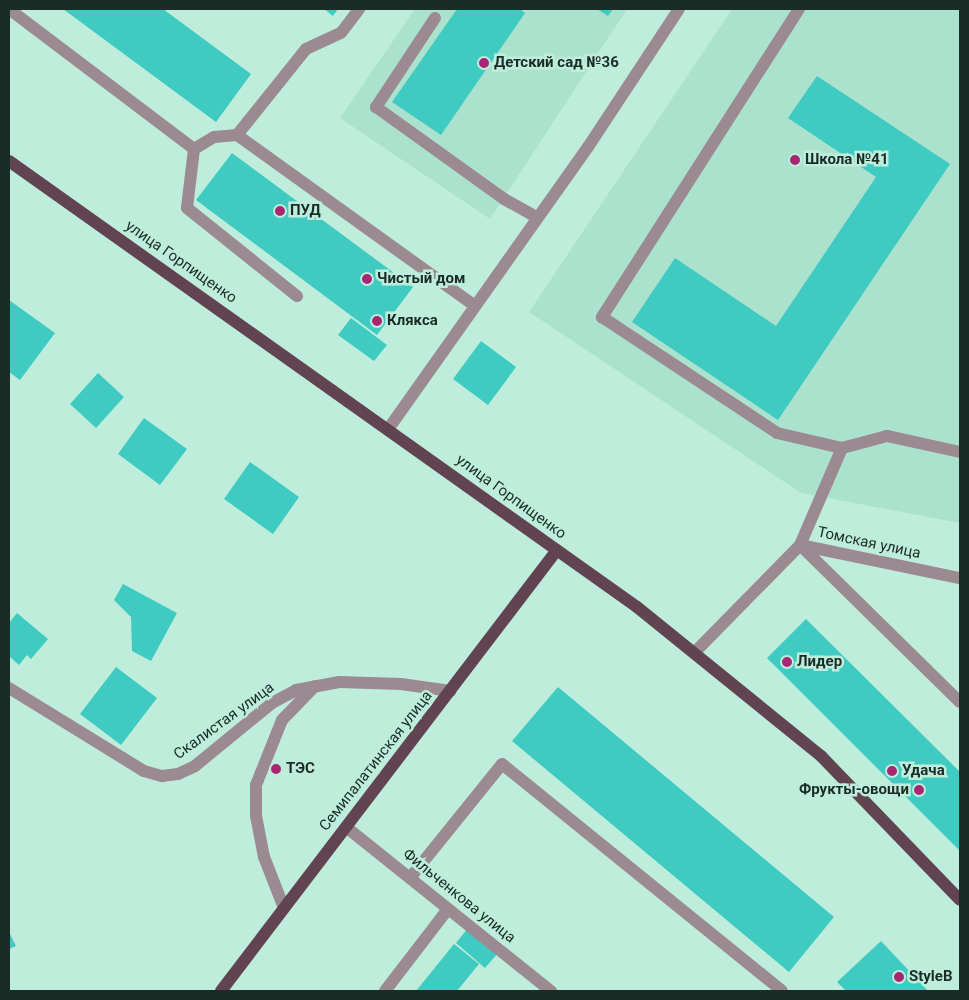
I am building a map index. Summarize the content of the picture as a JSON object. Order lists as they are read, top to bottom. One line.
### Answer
{"streets":{"main road":["улица Горпищенко","Семипалатинская улица"],"street":["Томская улица","Скалистая улица","Фильченкова улица"]},"crossings":[["улица Горпищенко","Томская улица"],["улица Горпищенко","Семипалатинская улица"],["Скалистая улица","Семипалатинская улица"],["Семипалатинская улица","Фильченкова улица"]],"places":["Детский сад №36","Школа №41","ПУД","Чистый дом","Клякса","Лидер","ТЭС","Удача","Фрукты-овощи","StyleB"]}
